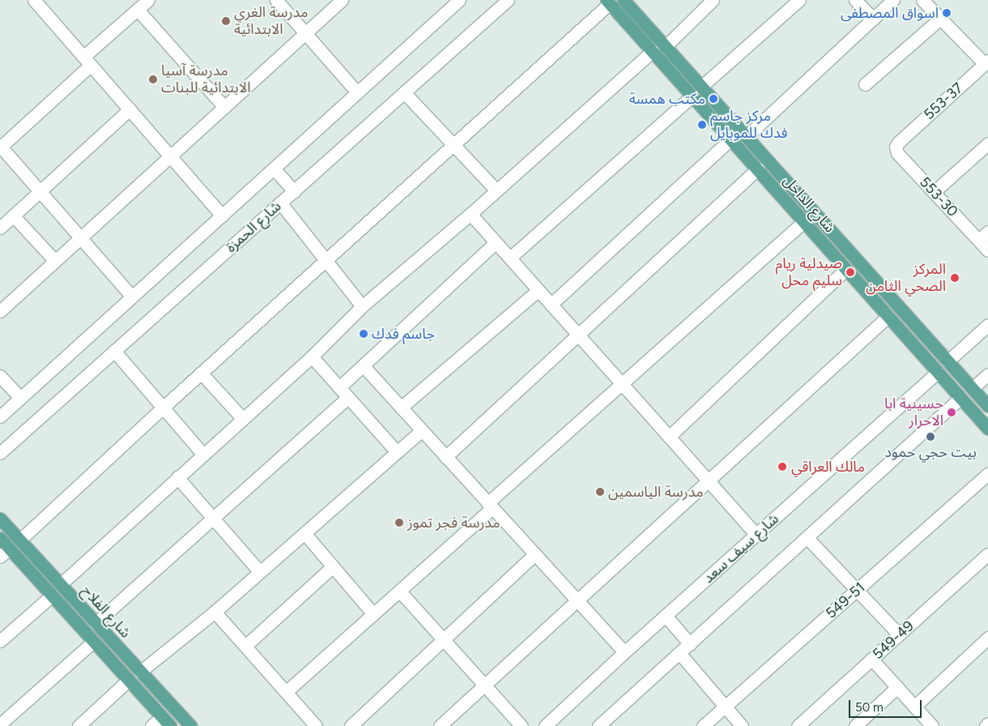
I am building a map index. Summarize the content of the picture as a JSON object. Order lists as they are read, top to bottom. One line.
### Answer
{"streets":{"main road":["شارع الداخل","شارع الفلاح"],"street":["553-37","553-30","شارع الحمزة","شارع سيف سعد","549-51","549-49"]},"crossings":[["553-37","553-30"],["شارع الداخل","شارع سيف سعد"]],"places":["اسواق المصطفى","مدرسة الغري الابتدائية","مدرسة آسيا الابتدائية للبنات","مكتب همسة","مركز جاسم فدك للموبايل","صيدلية ريام سليم محل","المركز الصحي الثامن","جاسم فدك","حسينية ابا الاحرار","بيت حجي حمود","مالك العراقي","مدرسة الياسمين","مدرسة فجر تموز"],"scale_bar":"50 m"}
